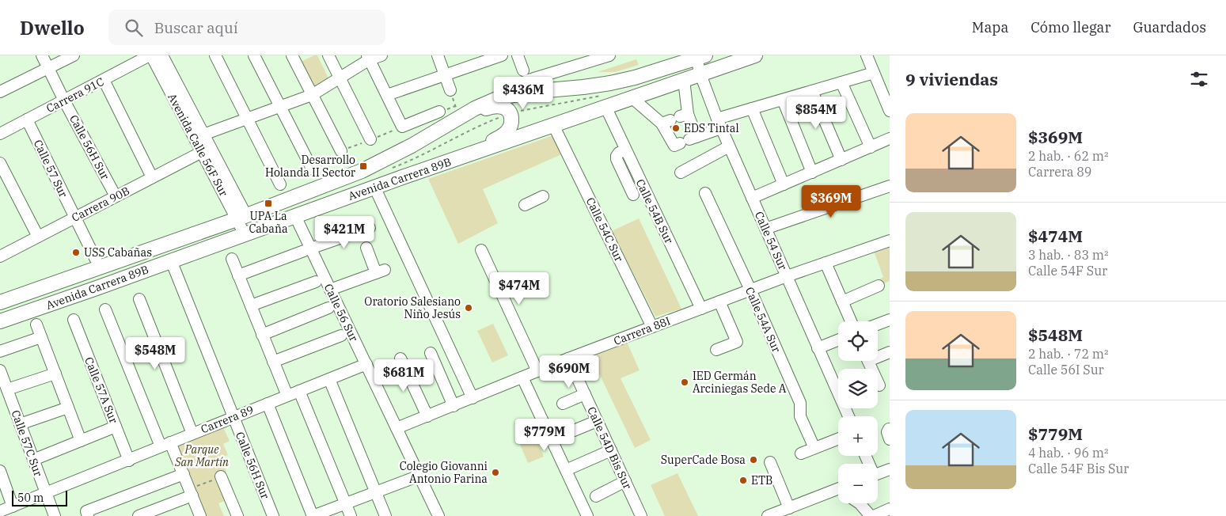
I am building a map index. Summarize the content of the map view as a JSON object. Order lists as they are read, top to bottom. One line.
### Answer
{"streets":{"main road":["Avenida Carrera 89B"],"street":["Carrera 91C","Avenida Calle 56F Sur","Calle 56H Sur","Calle 57 Sur","Carrera 90B","Calle 54B Sur","Calle 54C Sur","Calle 54 Sur","Calle 56 Sur","Calle 54A Sur","Carrera 88I","Calle 57A Sur","Carrera 89","Calle 57C Sur","Calle 54D Bis Sur"]},"crossings":[["Carrera 91C","Avenida Calle 56F Sur"],["Carrera 91C","Calle 56H Sur"],["Carrera 91C","Calle 57 Sur"],["Avenida Calle 56F Sur","Avenida Carrera 89B"],["Avenida Calle 56F Sur","Carrera 90B"],["Calle 56H Sur","Avenida Carrera 89B"],["Calle 56H Sur","Carrera 90B"],["Calle 56H Sur","Carrera 89"],["Calle 57 Sur","Carrera 90B"],["Avenida Carrera 89B","Calle 54 Sur"],["Avenida Carrera 89B","Calle 56 Sur"],["Calle 54B Sur","Carrera 88I"],["Calle 54C Sur","Carrera 88I"],["Calle 54 Sur","Carrera 88I"],["Calle 56 Sur","Carrera 88I"],["Calle 56 Sur","Carrera 89"],["Calle 54A Sur","Carrera 88I"],["Carrera 88I","Calle 54D Bis Sur"],["Calle 57A Sur","Carrera 89"],["Carrera 89","Calle 57C Sur"]],"parks":["Parque San Martín"],"places":{"other":["EDS Tintal","USS Cabañas","Oratorio Salesiano Niño Jesús","IED Germán Arciniegas Sede A","SuperCade Bosa","Colegio Giovanni Antonio Farina","ETB"],"transit":["Desarrollo Holanda II Sector","UPA La Cabaña"]},"scale_bar":"50 m","page":{"header":"Dwello","search":"Buscar aquí","nav":["Mapa","Cómo llegar","Guardados"],"heading":"9 viviendas","price":["$436M","$854M","$369M","$421M","$474M","$548M","$690M","$681M","$779M"],"list":[{"name":"$369M","note":"2 hab. · 62 m² · Carrera 89"},{"name":"$474M","note":"3 hab. · 83 m² · Calle 54F Sur"},{"name":"$548M","note":"2 hab. · 72 m² · Calle 56I Sur"},{"name":"$779M","note":"4 hab. · 96 m² · Calle 54F Bis Sur"}],"map_buttons":["+","−"],"scale":"50 m"}}
